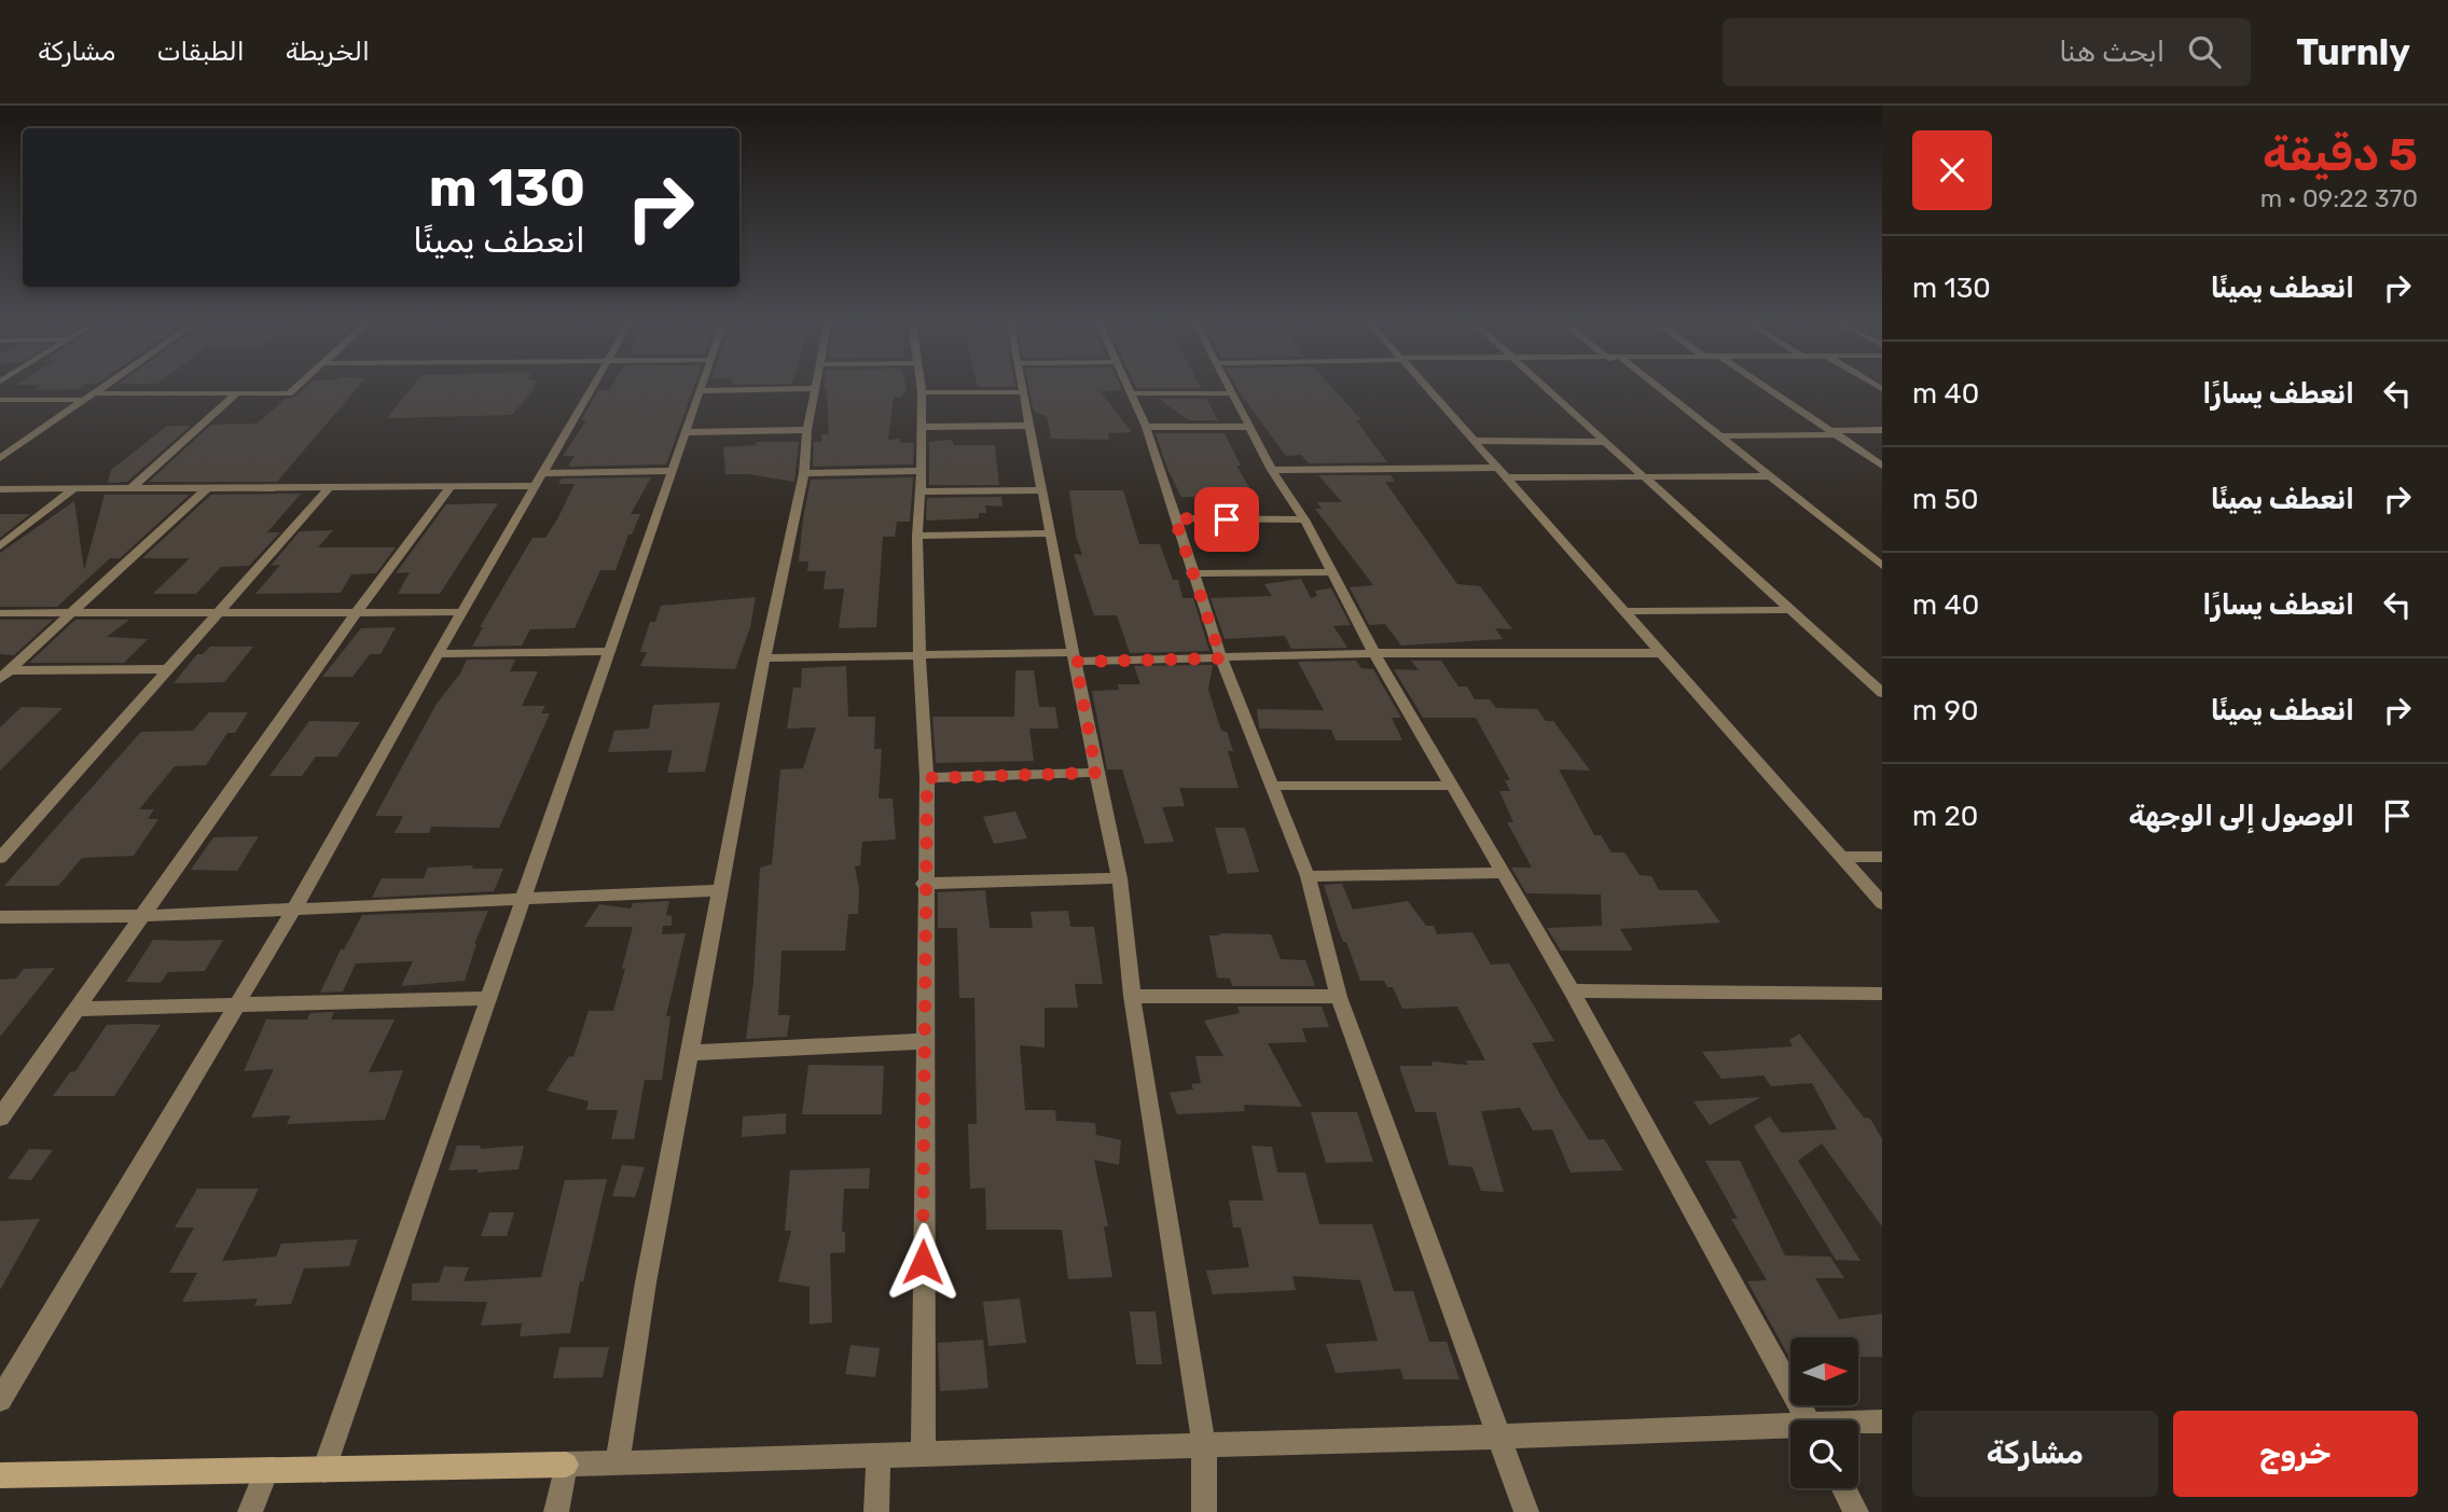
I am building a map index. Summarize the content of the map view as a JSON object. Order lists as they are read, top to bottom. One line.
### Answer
{"north":"right","page":{"header":"Turnly","search":"ابحث هنا","nav":["الخريطة","الطبقات","مشاركة"],"heading":["5 دقيقة","370 m · 09:22"],"turn":["130 m","انعطف يمينًا"],"list":[{"name":"انعطف يمينًا","value":"130 m"},{"name":"انعطف يسارًا","value":"40 m"},{"name":"انعطف يمينًا","value":"50 m"},{"name":"انعطف يسارًا","value":"40 m"},{"name":"انعطف يمينًا","value":"90 m"},{"name":"الوصول إلى الوجهة","value":"20 m"}],"buttons":["خروج","مشاركة"]}}
